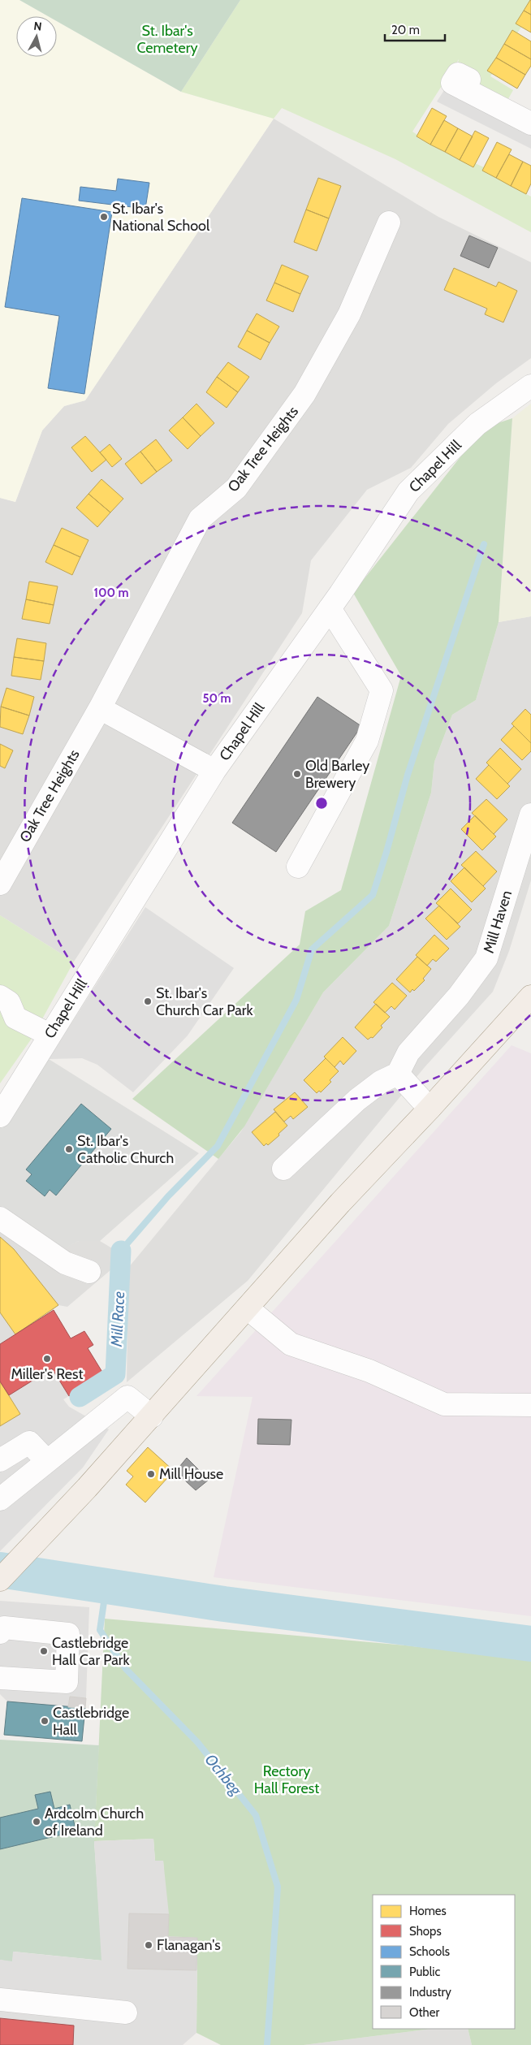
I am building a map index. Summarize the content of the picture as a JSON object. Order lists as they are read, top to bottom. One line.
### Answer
{"streets":{"street":["Oak Tree Heights","Chapel Hill","Mill Haven"]},"water":["Mill Race","Ochbeg"],"parks":["St. Ibar's Cemetery","Rectory Hall Forest"],"places":["St. Ibar's National School","Old Barley Brewery","St. Ibar's Church Car Park","St. Ibar's Catholic Church","Miller's Rest","Mill House","Castlebridge Hall Car Park","Castlebridge Hall","Ardcolm Church of Ireland","Flanagan's"],"legend":["Homes","Shops","Schools","Public","Industry","Other"],"scale_bar":"20 m","north":"top","rings":["100 m","50 m"]}
